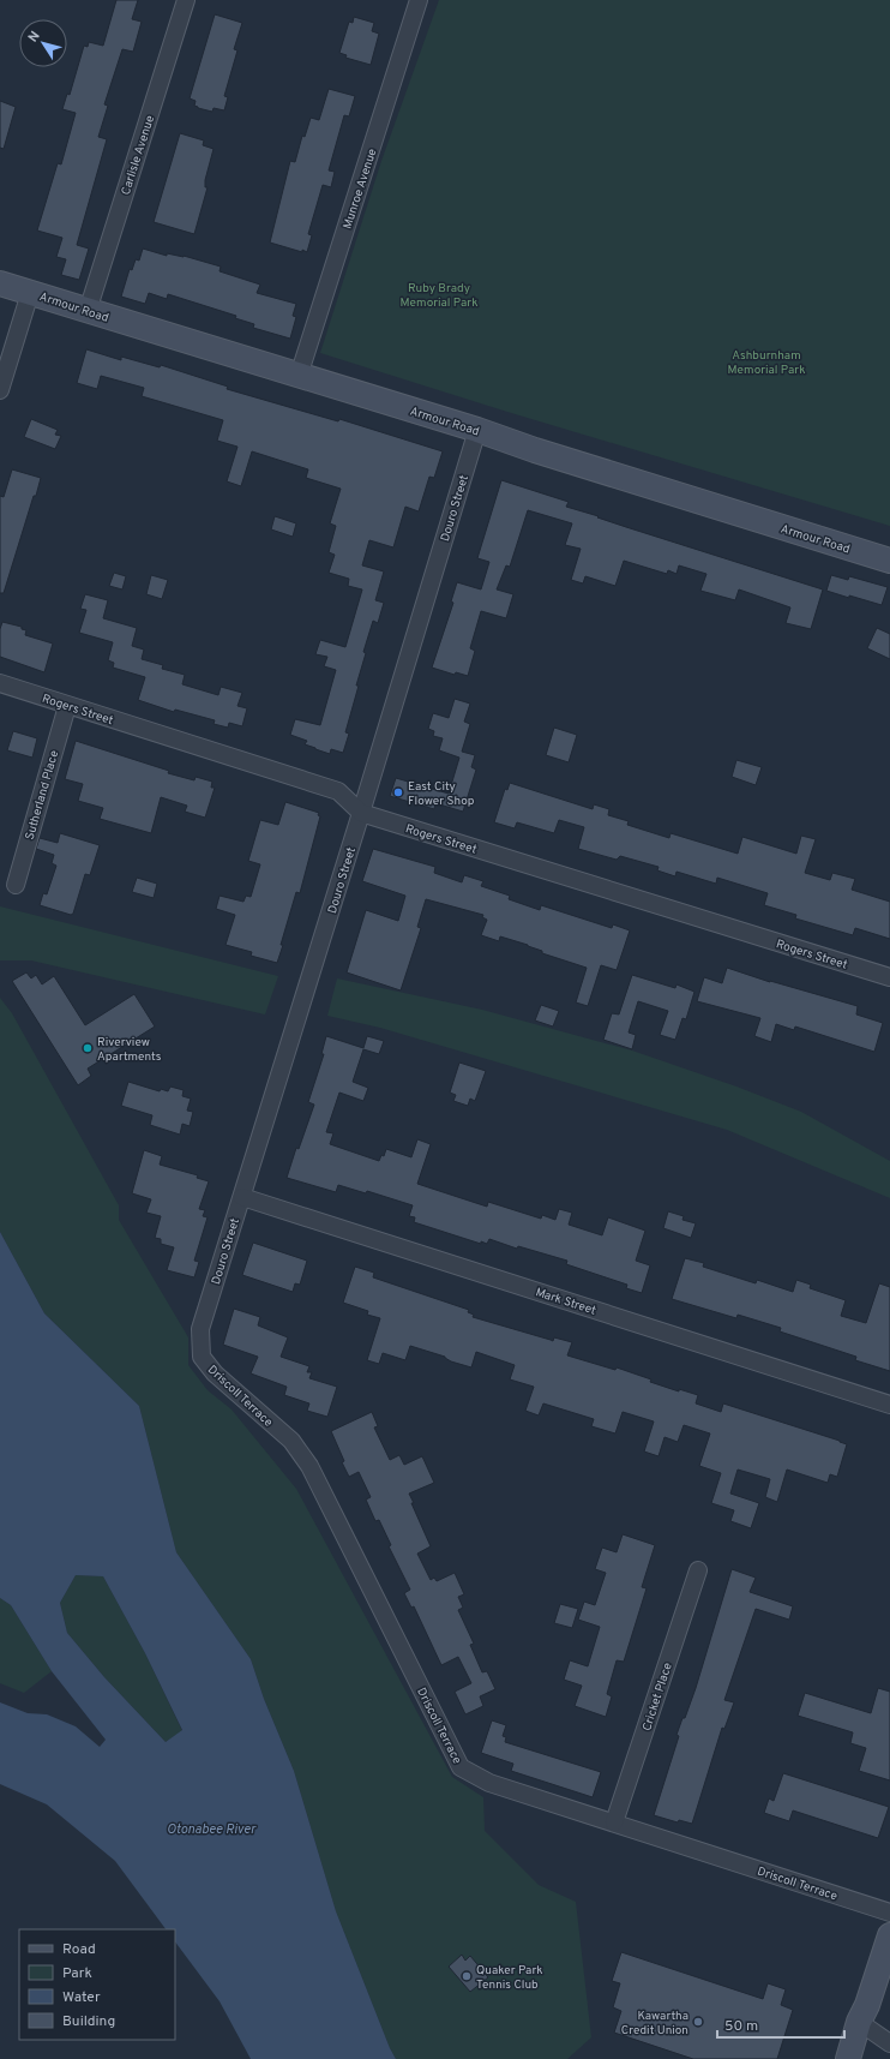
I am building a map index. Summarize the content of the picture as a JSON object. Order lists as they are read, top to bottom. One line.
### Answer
{"streets":{"main road":["Armour Road"],"street":["Carlisle Avenue","Munroe Avenue","Douro Street","Rogers Street","Sutherland Place","Mark Street","Driscoll Terrace","Cricket Place"]},"crossings":[["Carlisle Avenue","Armour Road"],["Munroe Avenue","Armour Road"],["Armour Road","Douro Street"],["Douro Street","Rogers Street"],["Douro Street","Mark Street"],["Douro Street","Driscoll Terrace"],["Rogers Street","Sutherland Place"],["Driscoll Terrace","Cricket Place"]],"water":["Otonabee River"],"parks":["Ruby Brady Memorial Park","Ashburnham Memorial Park"],"places":["East City Flower Shop","Riverview Apartments","Quaker Park Tennis Club","Kawartha Credit Union"],"legend":["Road","Park","Water","Building"],"scale_bar":"50 m","north":"top left"}
